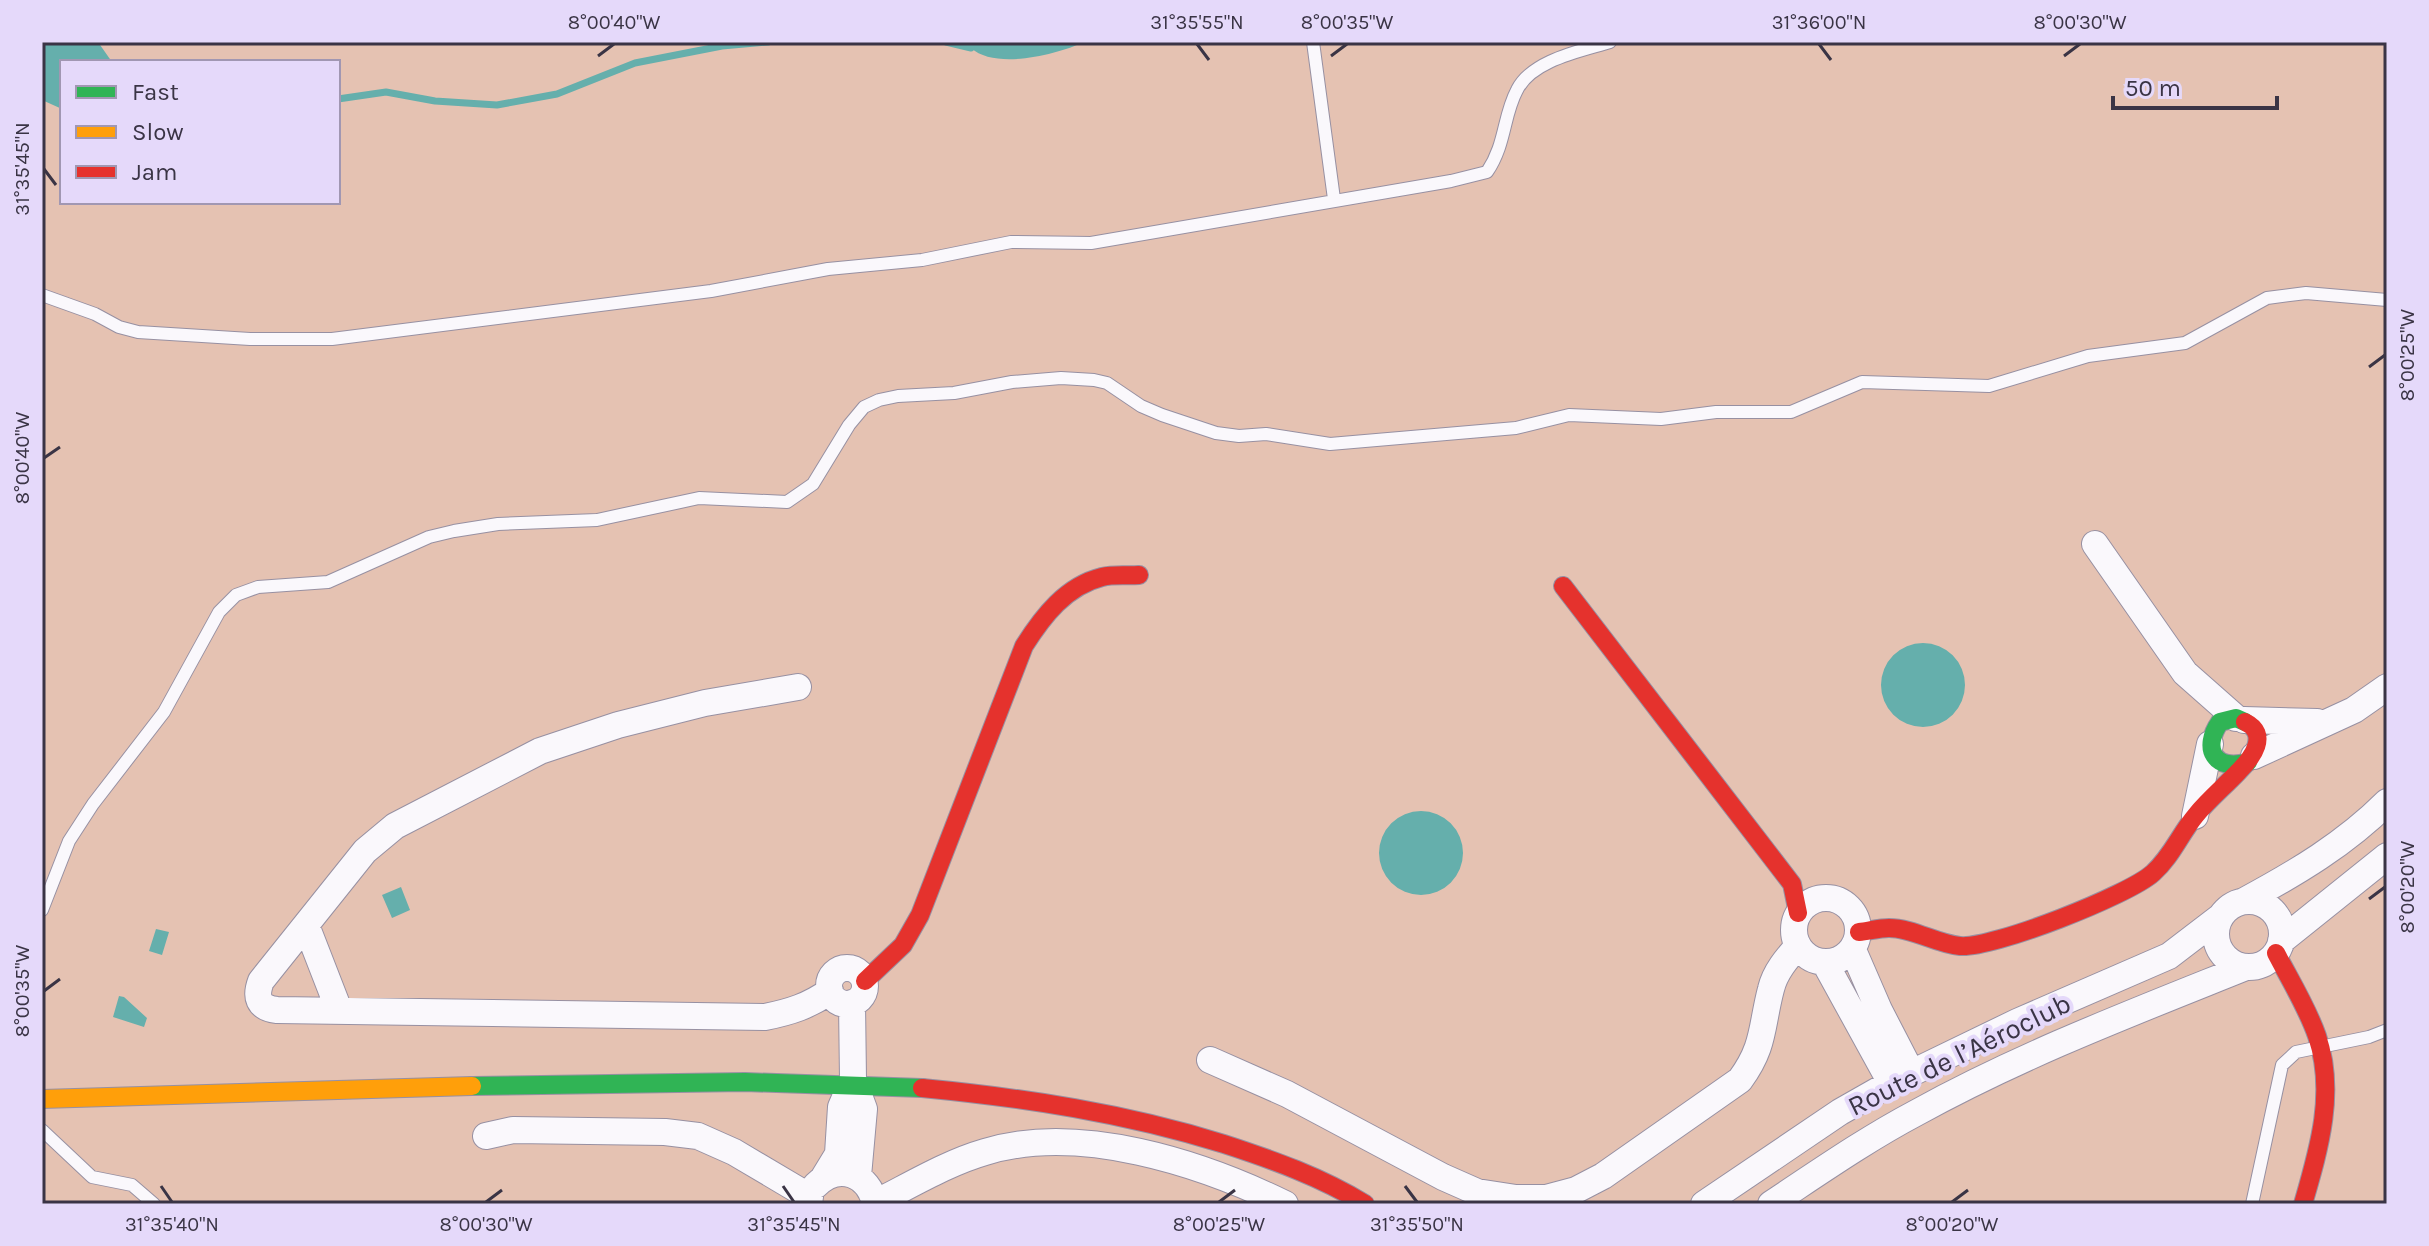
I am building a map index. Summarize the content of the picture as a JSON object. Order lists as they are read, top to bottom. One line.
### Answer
{"streets":{"street":["Route de l’Aéroclub"]},"legend":["Fast","Slow","Jam"],"scale_bar":"50 m","coordinates":["8°00'40\"W","31°35'55\"N","8°00'35\"W","31°36'00\"N","8°00'30\"W","31°35'45\"N","8°00'25\"W","8°00'20\"W","31°35'40\"N","31°35'50\"N"]}
